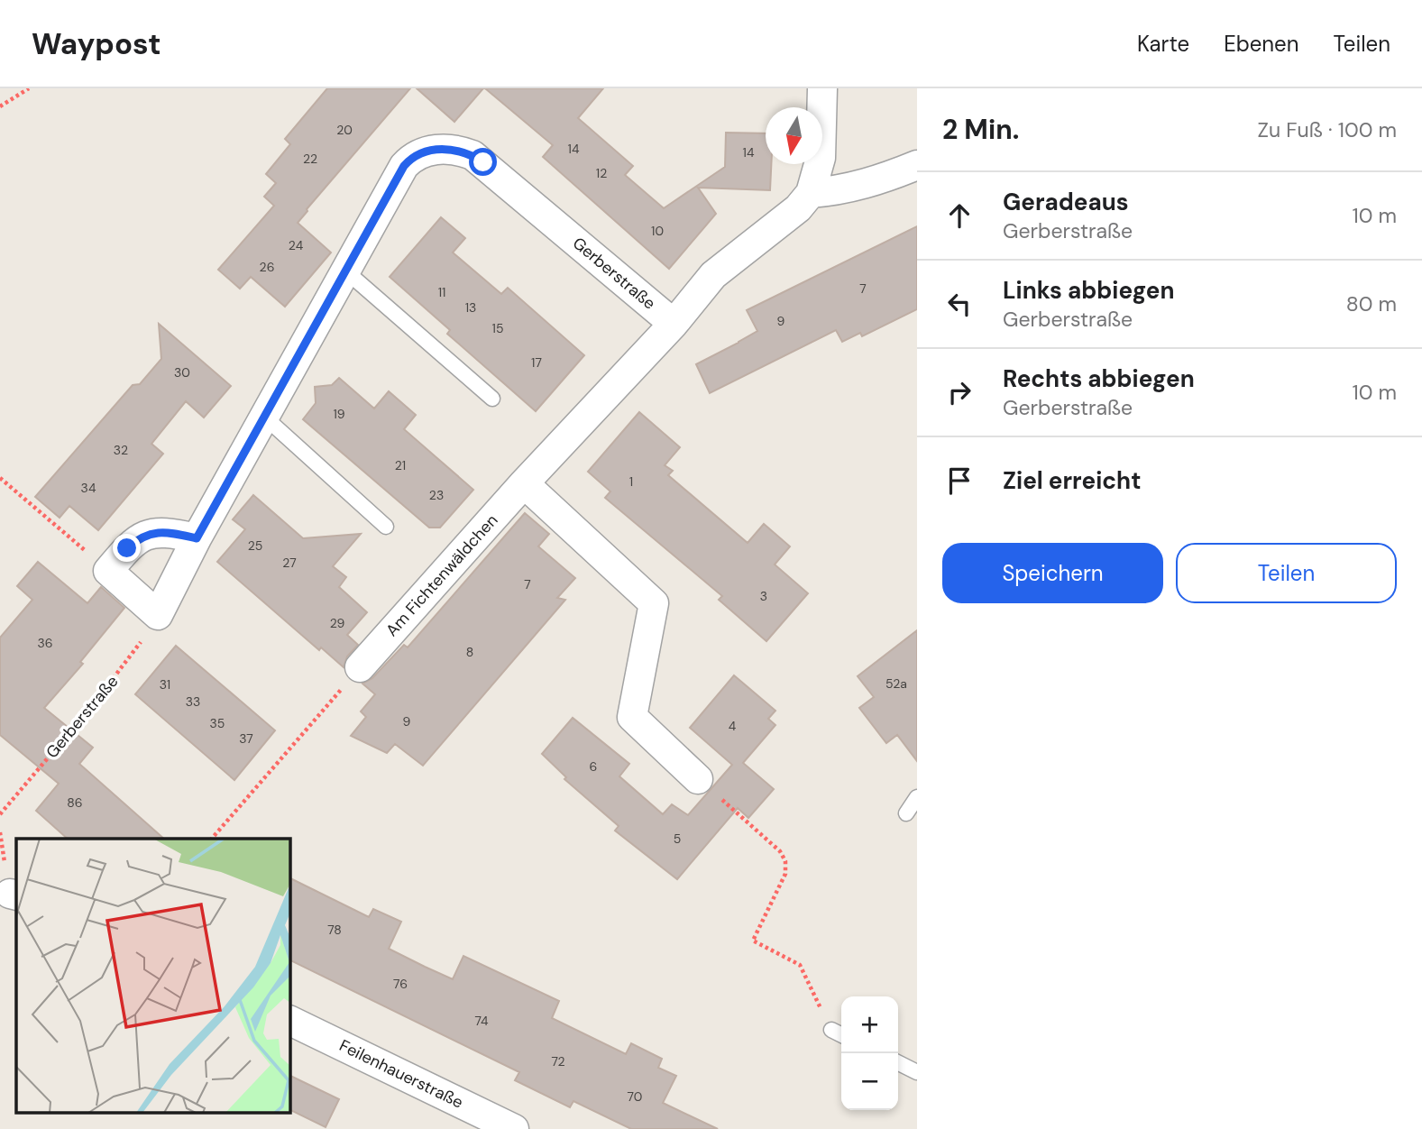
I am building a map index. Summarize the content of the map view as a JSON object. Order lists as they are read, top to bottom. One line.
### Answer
{"streets":{"street":["Gerberstraße","Am Fichtenwäldchen","Feilenhauerstraße"]},"crossings":[["Gerberstraße","Am Fichtenwäldchen"]],"house_numbers":["20","14","14","22","12","10","24","26","7","11","13","9","15","17","30","19","32","21","1","34","23","25","27","7","3","29","36","8","52a","31","33","9","35","4","37","6","86","5","78","76","74","72","70"],"north":"bottom","page":{"header":"Waypost","nav":["Karte","Ebenen","Teilen"],"heading":["2 Min.","Zu Fuß · 100 m"],"list":[["Geradeaus","Gerberstraße","10 m"],["Links abbiegen","Gerberstraße","80 m"],["Rechts abbiegen","Gerberstraße","10 m"],"Ziel erreicht"],"buttons":["Speichern","Teilen"],"map_buttons":["+","−"]}}
